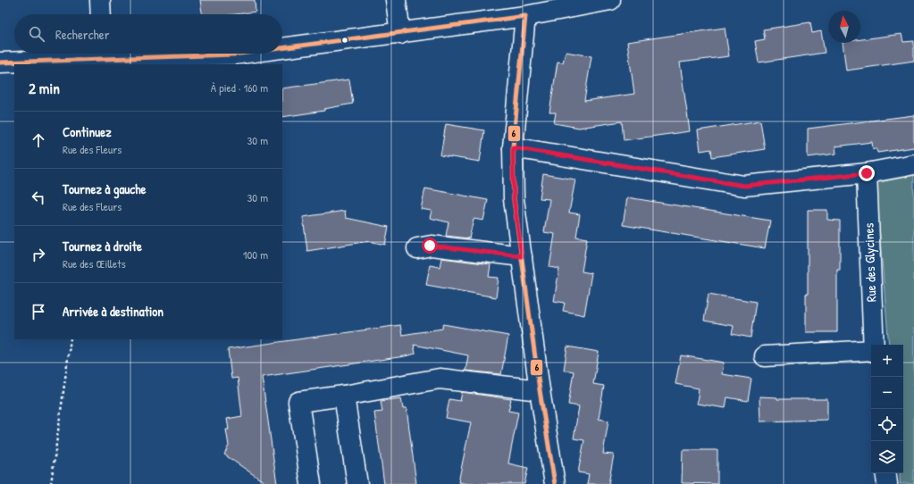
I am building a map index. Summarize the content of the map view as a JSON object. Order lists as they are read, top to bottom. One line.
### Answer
{"streets":{"street":["Rue des Glycines"]},"lines":["transit line 6"],"north":"top","page":{"search":"Rechercher","heading":["2 min","À pied · 160 m"],"list":[["Continuez","Rue des Fleurs","30 m"],["Tournez à gauche","Rue des Fleurs","30 m"],["Tournez à droite","Rue des Œillets","100 m"],"Arrivée à destination"],"map_buttons":["+","−"]}}
